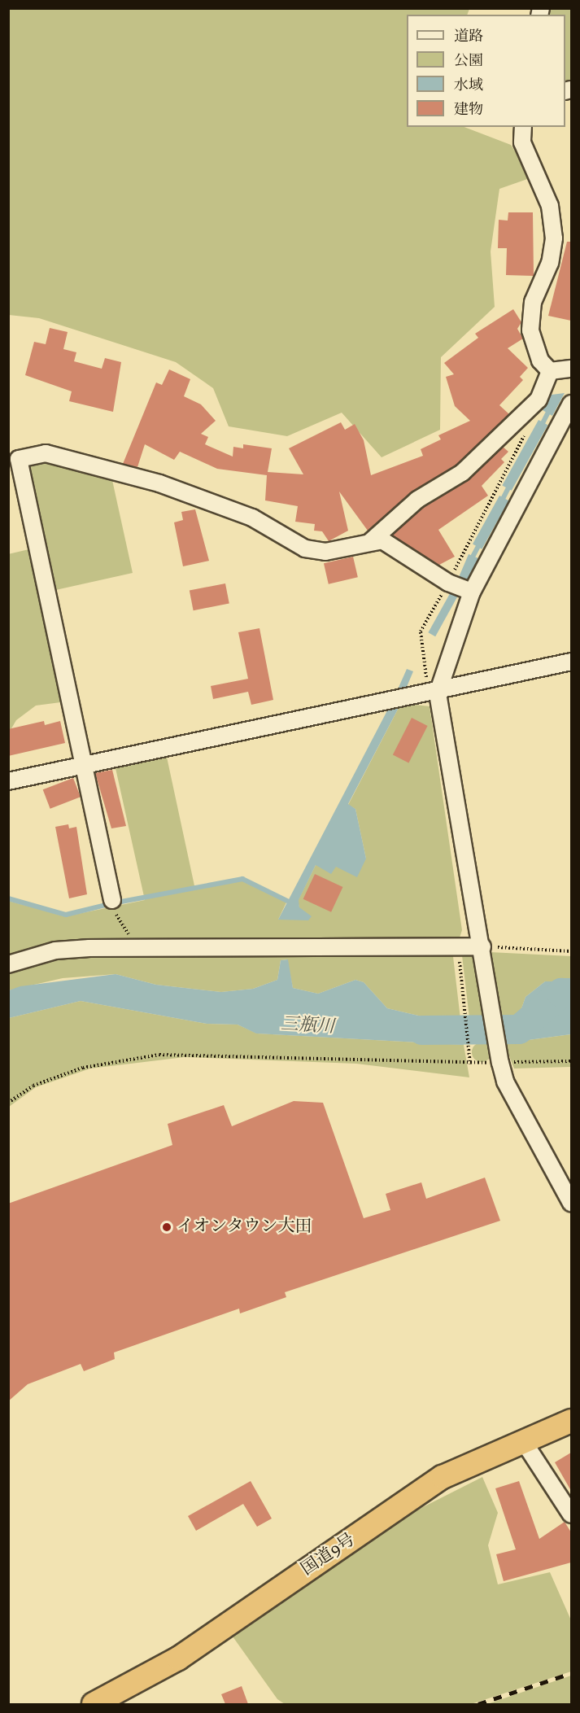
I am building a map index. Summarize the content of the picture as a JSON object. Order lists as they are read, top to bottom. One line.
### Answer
{"streets":{"highway":["国道9号"]},"water":["三瓶川"],"places":["イオンタウン大田"],"legend":["道路","公園","水域","建物"]}
